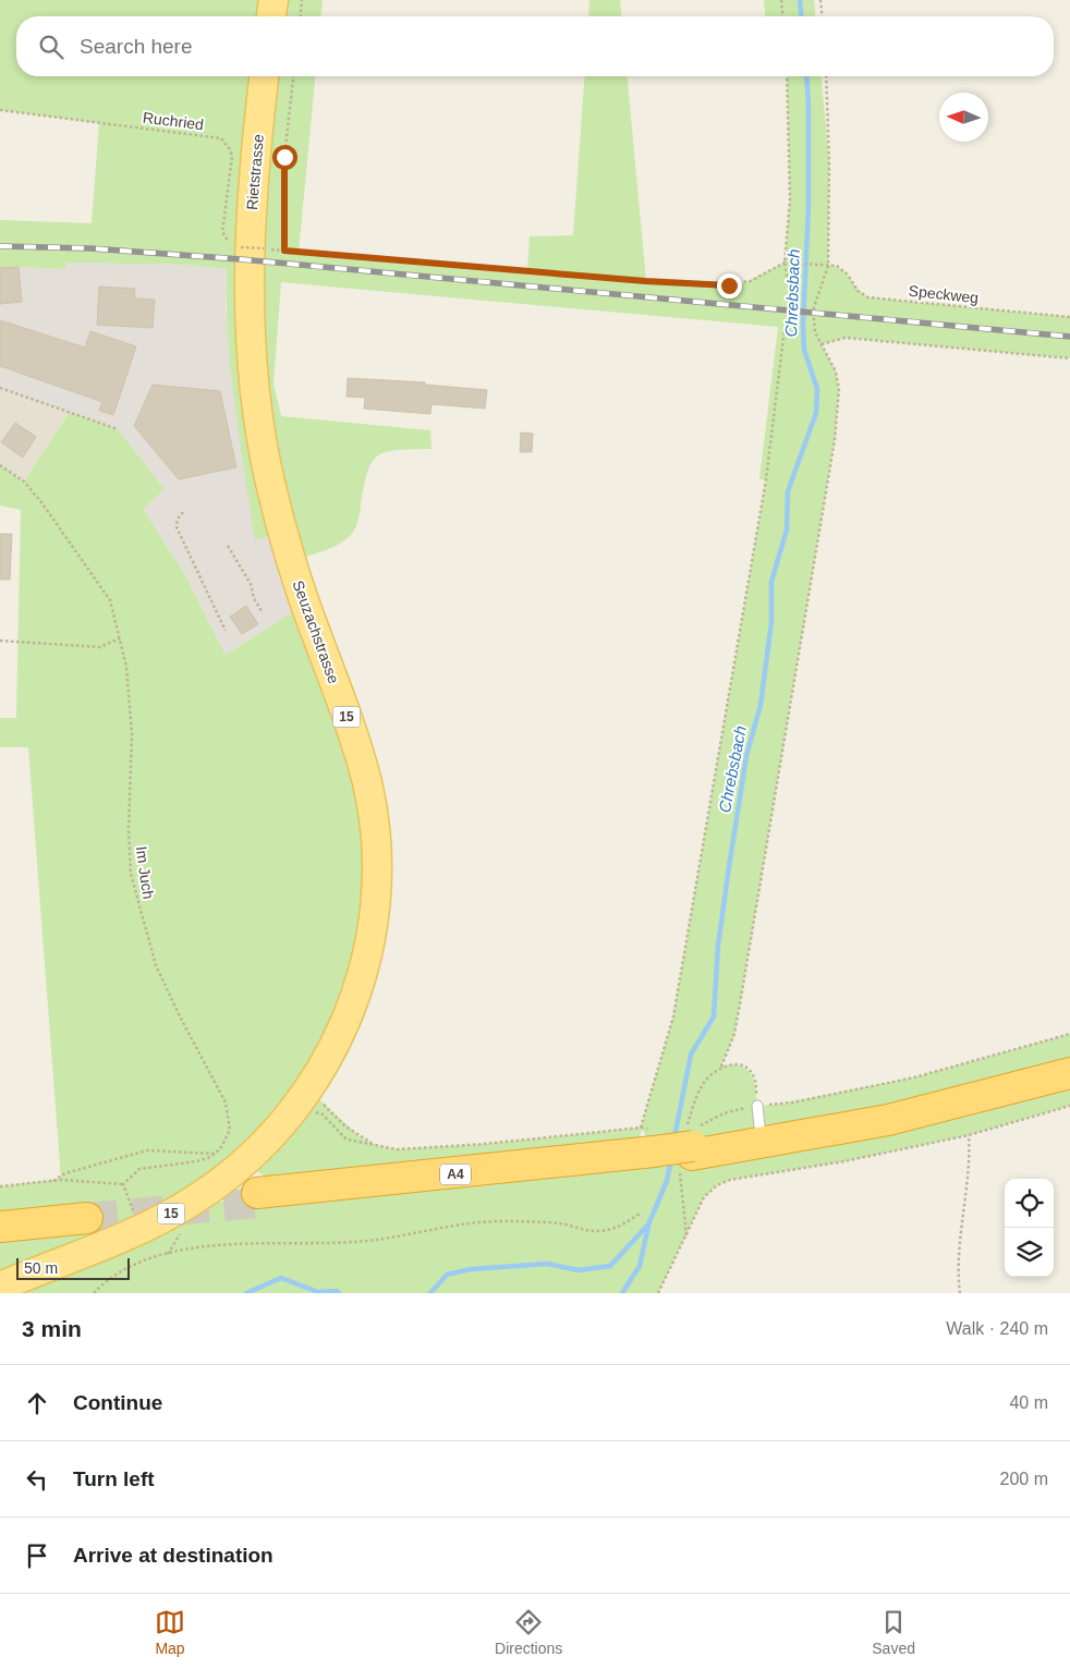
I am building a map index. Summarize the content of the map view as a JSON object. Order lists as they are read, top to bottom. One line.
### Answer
{"streets":{"highway":["A4"],"main road":["Rietstrasse","Seuzachstrasse","15"],"path":["Ruchried","Speckweg","Im Juch"]},"crossings":[["Rietstrasse","Seuzachstrasse"]],"water":["Chrebsbach"],"scale_bar":"50 m","north":"left","page":{"search":"Search here","scale":"50 m","heading":["3 min","Walk · 240 m"],"list":[["Continue","40 m"],["Turn left","200 m"],"Arrive at destination"],"nav":["Map","Directions","Saved"]}}
